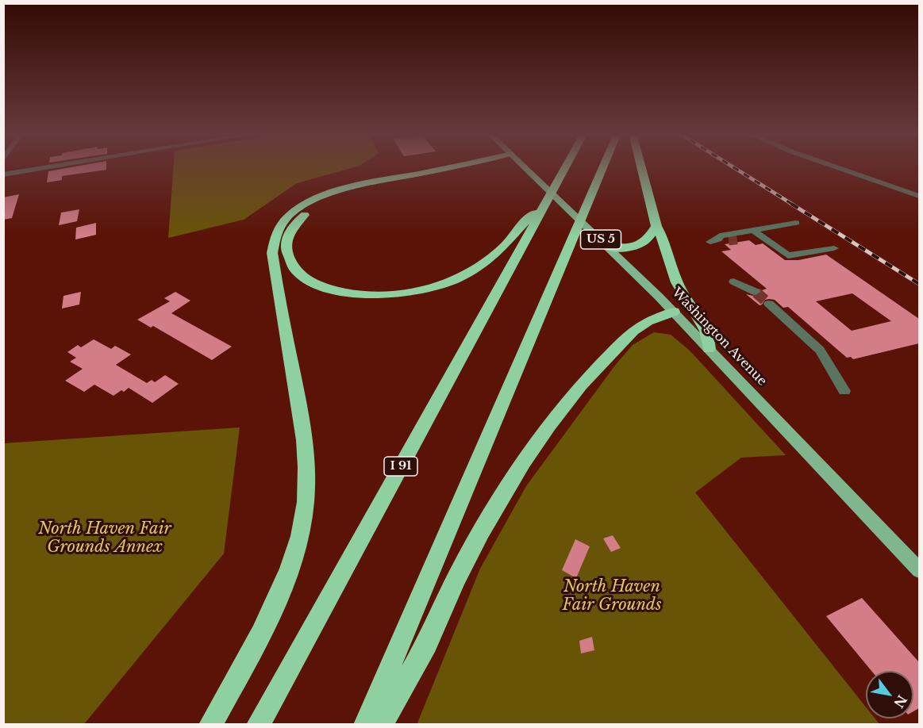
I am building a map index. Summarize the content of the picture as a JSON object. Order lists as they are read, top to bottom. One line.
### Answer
{"streets":{"highway":["I 91"],"main road":["US 5","Washington Avenue"]},"parks":["North Haven Fair Grounds Annex","North Haven Fair Grounds"],"north":"bottom right"}
